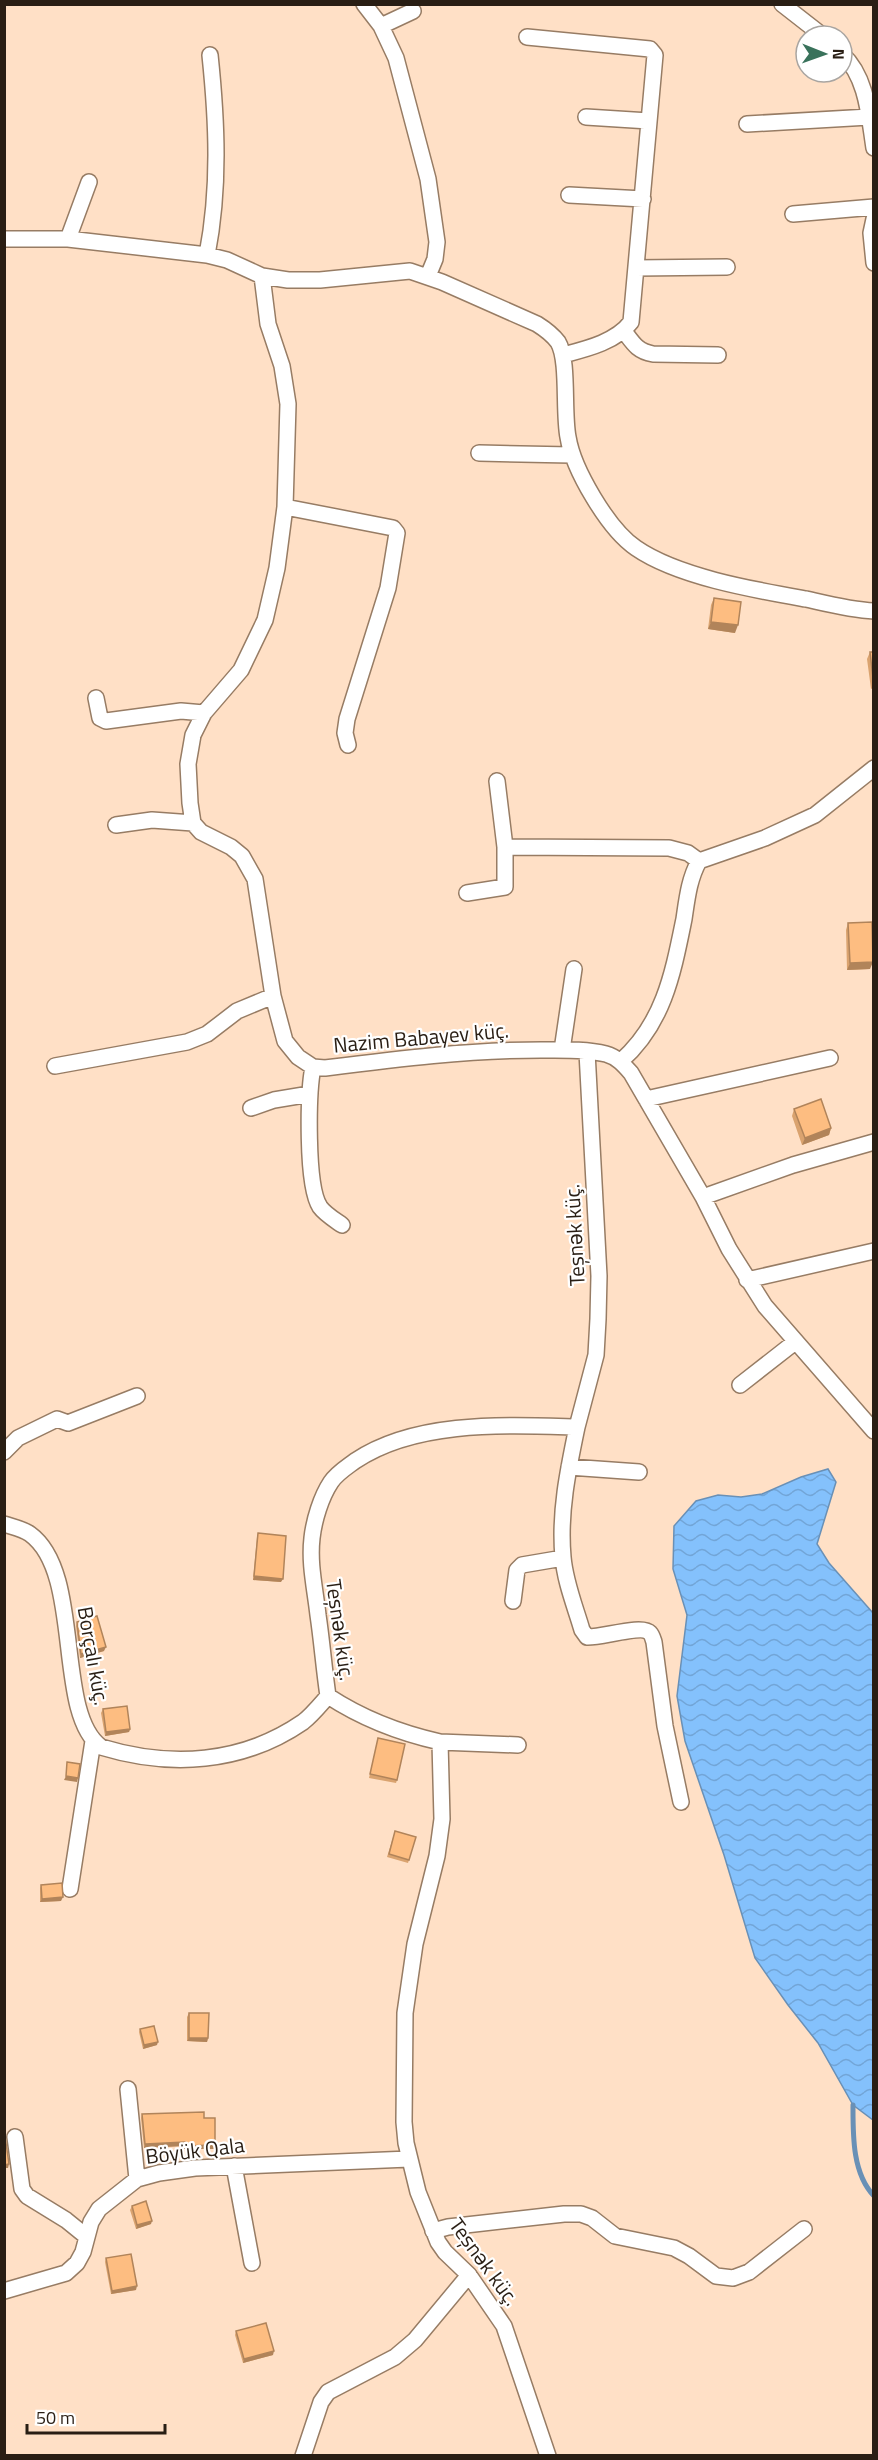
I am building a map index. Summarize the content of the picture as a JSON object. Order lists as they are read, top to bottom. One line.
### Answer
{"streets":{"street":["Nazim Babayev küç.","Teşnək küç.","Borçalı küç.","Böyük Qala"]},"crossings":[["Nazim Babayev küç.","Teşnək küç."],["Teşnək küç.","Böyük Qala"]],"scale_bar":"50 m","north":"right"}
